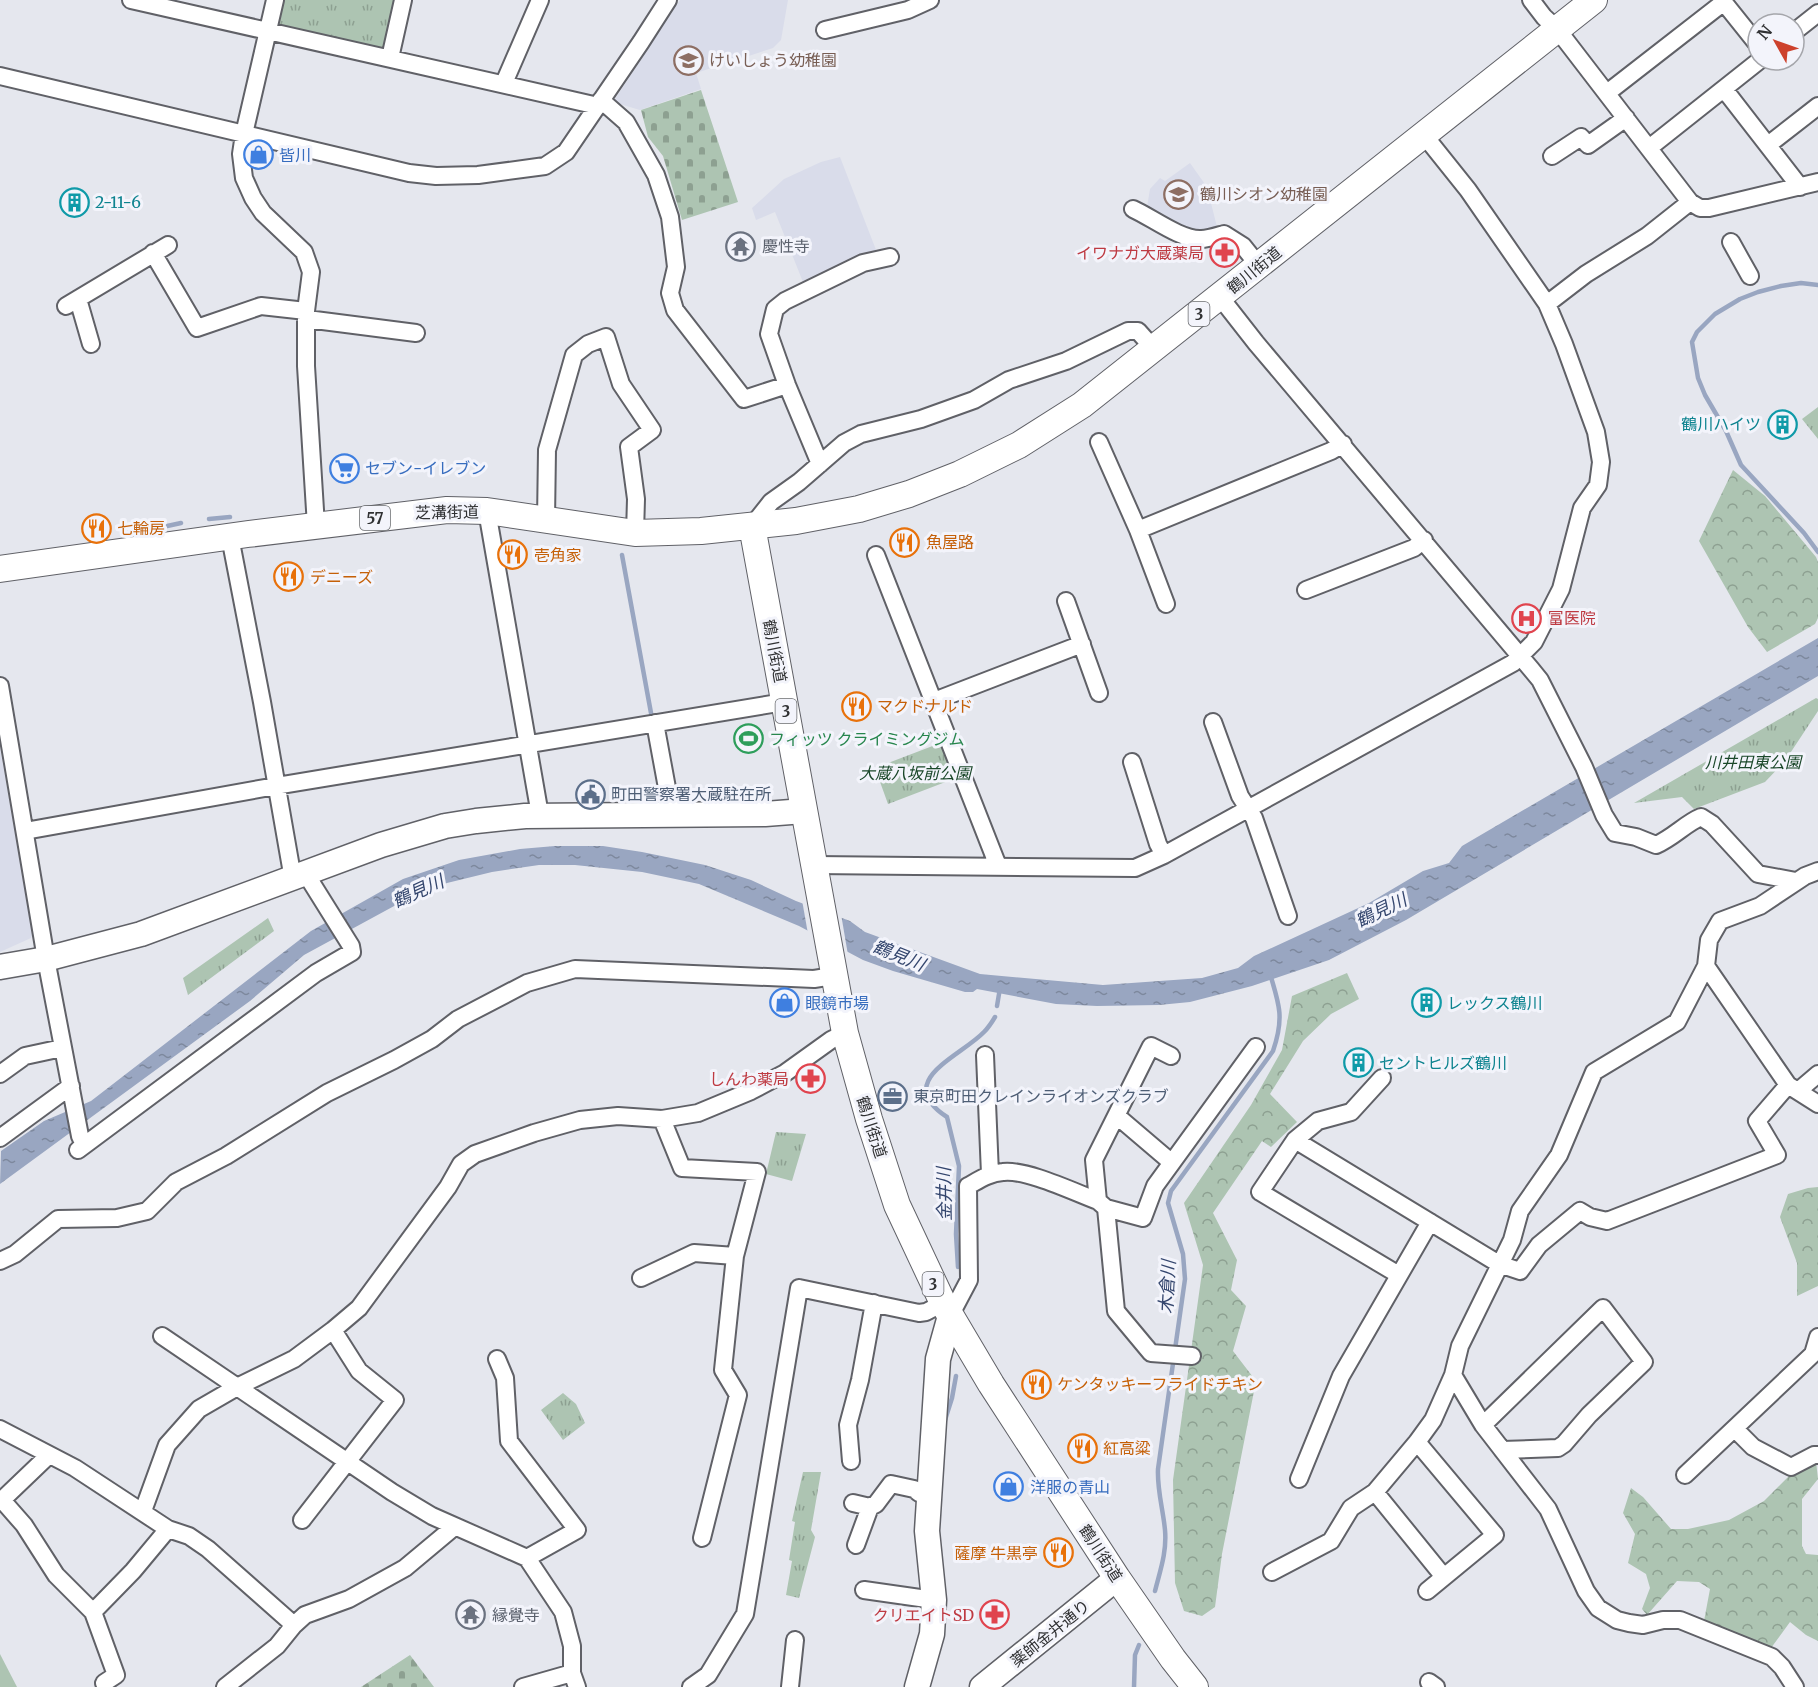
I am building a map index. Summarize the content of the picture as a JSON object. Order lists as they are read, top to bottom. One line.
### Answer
{"streets":{"main road":["鶴川街道","3","芝溝街道","57"],"street":["薬師金井通り"]},"crossings":[["鶴川街道","芝溝街道"],["鶴川街道","薬師金井通り"]],"water":["鶴見川","金井川","木倉川"],"parks":["川井田東公園","大蔵八坂前公園"],"places":{"school or university":["けいしょう幼稚園","鶴川シオン幼稚園"],"shop":["皆川","眼鏡市場","洋服の青山"],"building":["2-11-6","鶴川ハイツ","レックス鶴川","セントヒルズ鶴川"],"temple":["慶性寺","縁覺寺"],"pharmacy":["イワナガ大蔵薬局","しんわ薬局","クリエイトSD"],"supermarket":["セブン-イレブン"],"restaurant":["七輪房","魚屋路","壱角家","デニーズ","マクドナルド","ケンタッキーフライドチキン","紅高粱","薩摩 牛黒亭"],"hospital":["富医院"],"sports":["フィッツ クライミングジム"],"public building":["町田警察署大蔵駐在所"],"office":["東京町田クレインライオンズクラブ"]},"north":"top left"}
